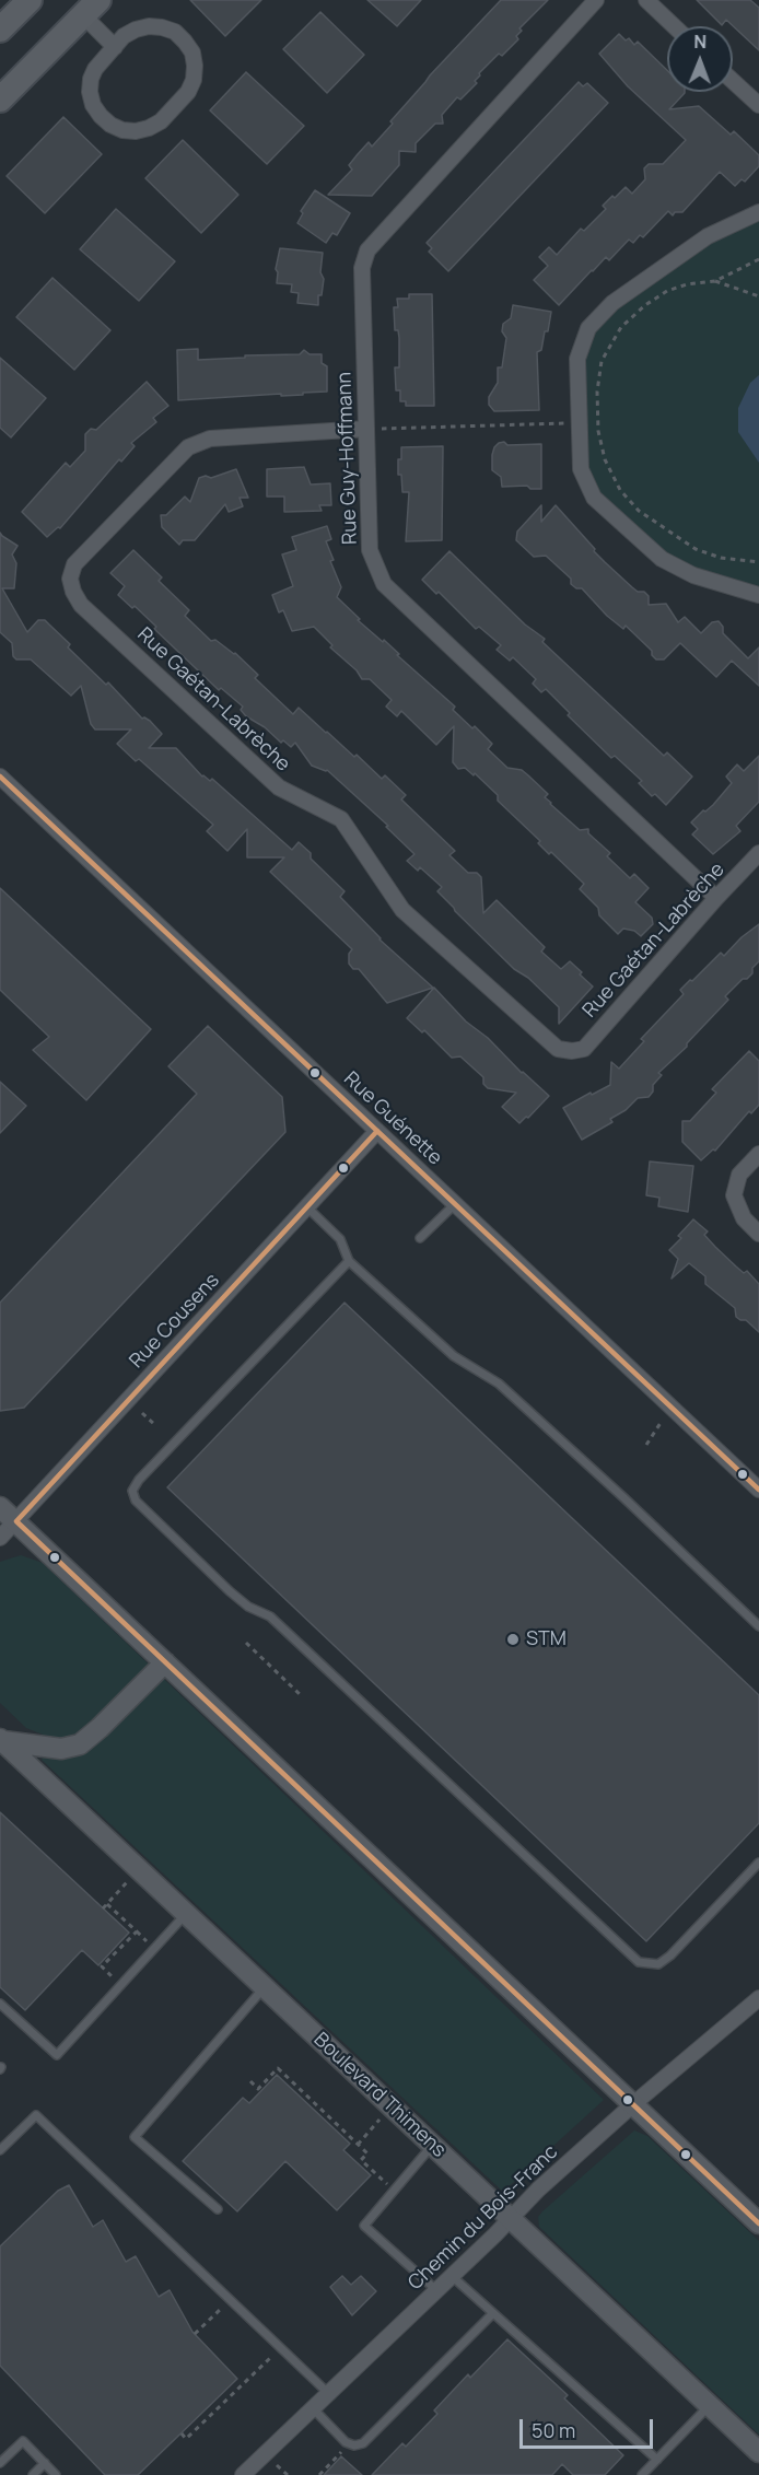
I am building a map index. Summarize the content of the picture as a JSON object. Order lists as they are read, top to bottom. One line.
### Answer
{"streets":{"street":["Rue Guy-Hoffmann","Rue Gaétan-Labrèche","Rue Guénette","Rue Cousens","Boulevard Thimens","Chemin du Bois-Franc"]},"crossings":[["Rue Guy-Hoffmann","Rue Gaétan-Labrèche"],["Rue Guénette","Rue Cousens"],["Boulevard Thimens","Chemin du Bois-Franc"]],"places":["STM"],"scale_bar":"50 m","north":"top"}
